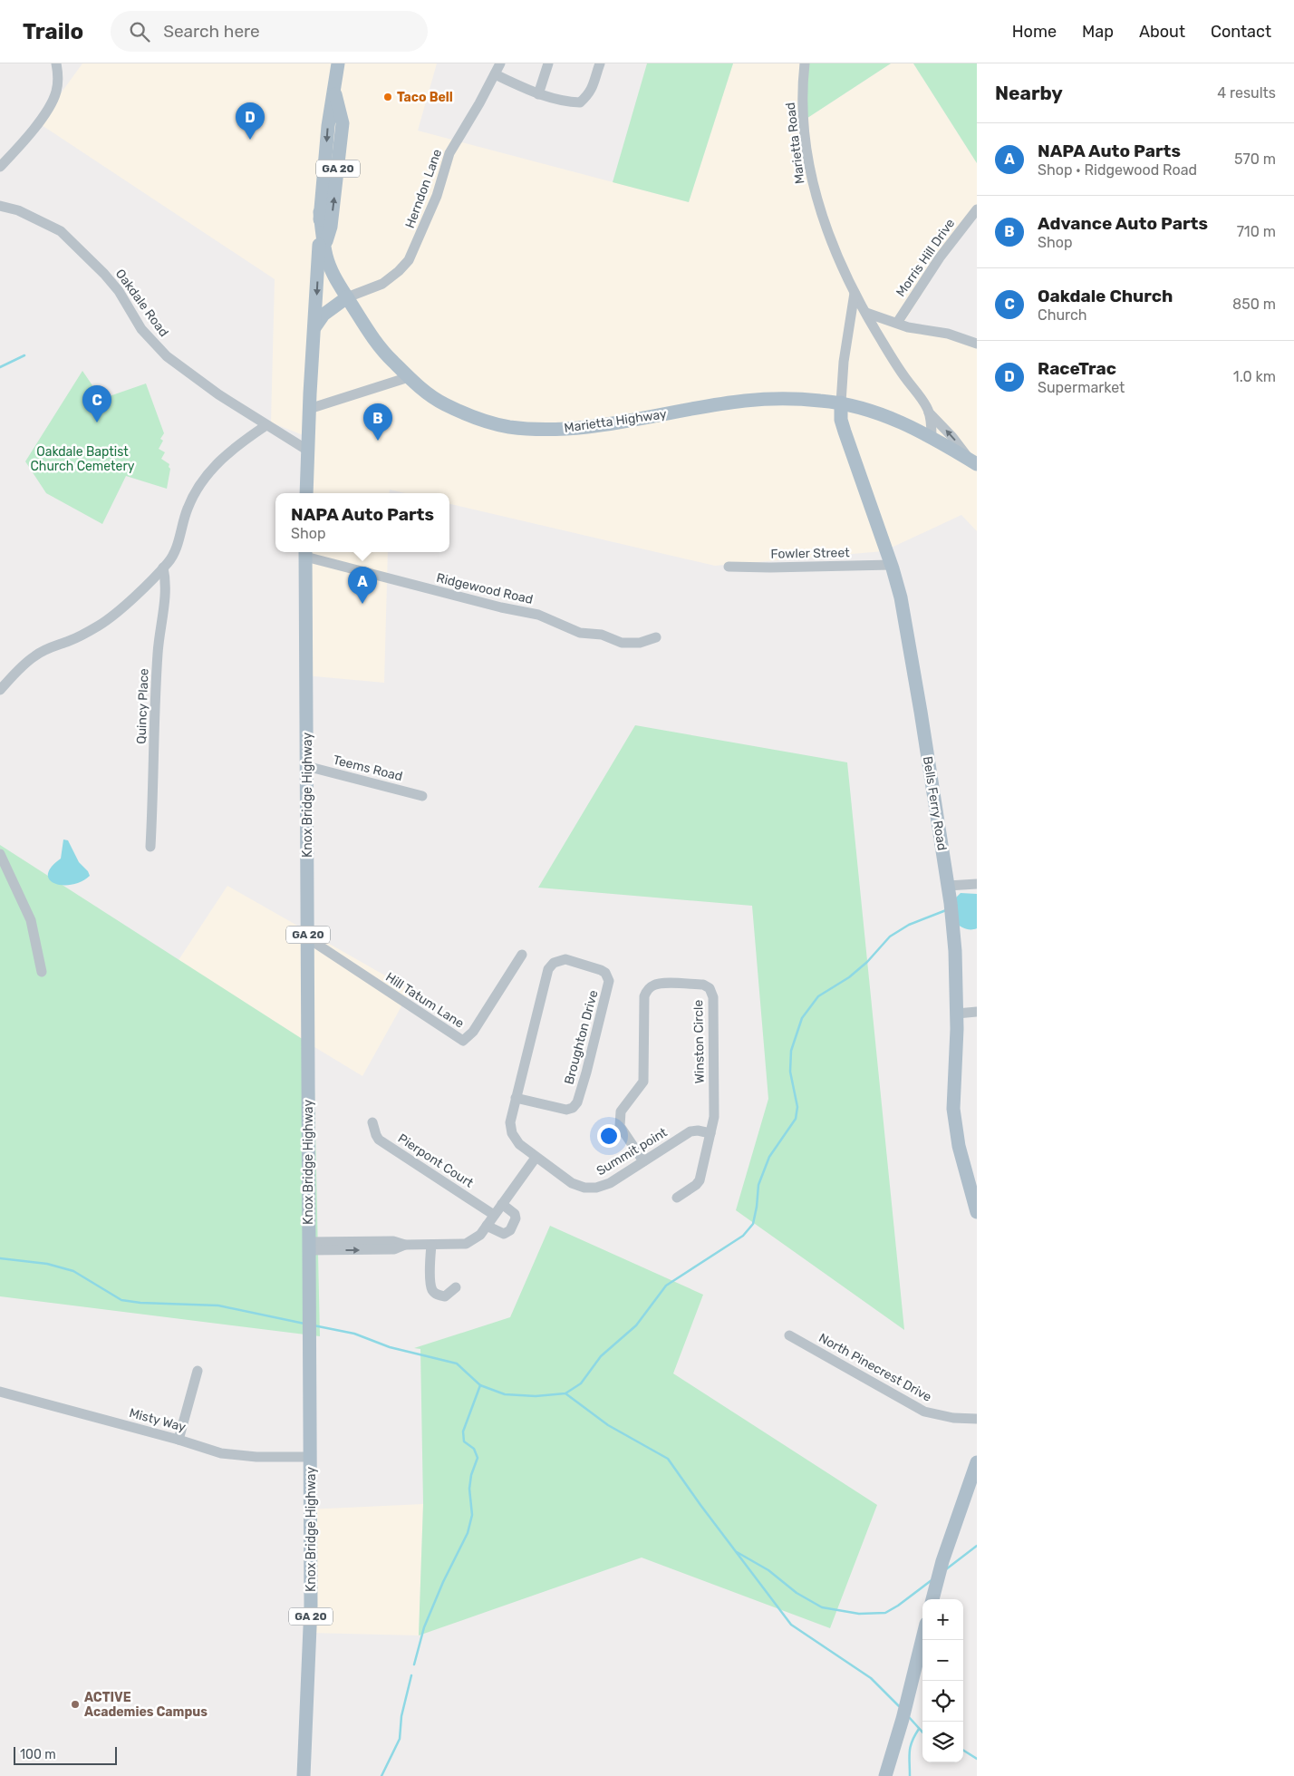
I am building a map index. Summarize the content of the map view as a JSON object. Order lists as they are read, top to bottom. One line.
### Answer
{"streets":{"main road":["GA 20","Marietta Highway","Knox Bridge Highway","Bells Ferry Road"],"street":["Marietta Road","Herndon Lane","Morris Hill Drive","Oakdale Road","Fowler Street","Ridgewood Road","Quincy Place","Teems Road","Hill Tatum Lane","Broughton Drive","Winston Circle","Summit point","Pierpont Court","North Pinecrest Drive","Misty Way"]},"crossings":[["Marietta Road","Marietta Highway"],["GA 20","Oakdale Road"],["GA 20","Marietta Highway"],["Herndon Lane","Marietta Highway"],["Oakdale Road","Marietta Highway"],["Marietta Highway","Bells Ferry Road"],["Fowler Street","Bells Ferry Road"],["Ridgewood Road","Knox Bridge Highway"],["Teems Road","Knox Bridge Highway"],["Knox Bridge Highway","Hill Tatum Lane"],["Knox Bridge Highway","Misty Way"],["Broughton Drive","Summit point"],["Winston Circle","Summit point"]],"parks":["Oakdale Baptist Church Cemetery"],"places":["Taco Bell","ACTIVE Academies Campus"],"scale_bar":"100 m","page":{"header":"Trailo","search":"Search here","nav":["Home","Map","About","Contact"],"heading":["Nearby","4 results"],"pins":["D","C","B","A"],"list":[{"mark":"A","name":"NAPA Auto Parts","note":"Shop · Ridgewood Road","value":"570 m"},{"mark":"B","name":"Advance Auto Parts","note":"Shop","value":"710 m"},{"mark":"C","name":"Oakdale Church","note":"Church","value":"850 m"},{"mark":"D","name":"RaceTrac","note":"Supermarket","value":"1.0 km"}],"popup":["NAPA Auto Parts","Shop"],"map_buttons":["+","−"],"scale":"100 m"}}
